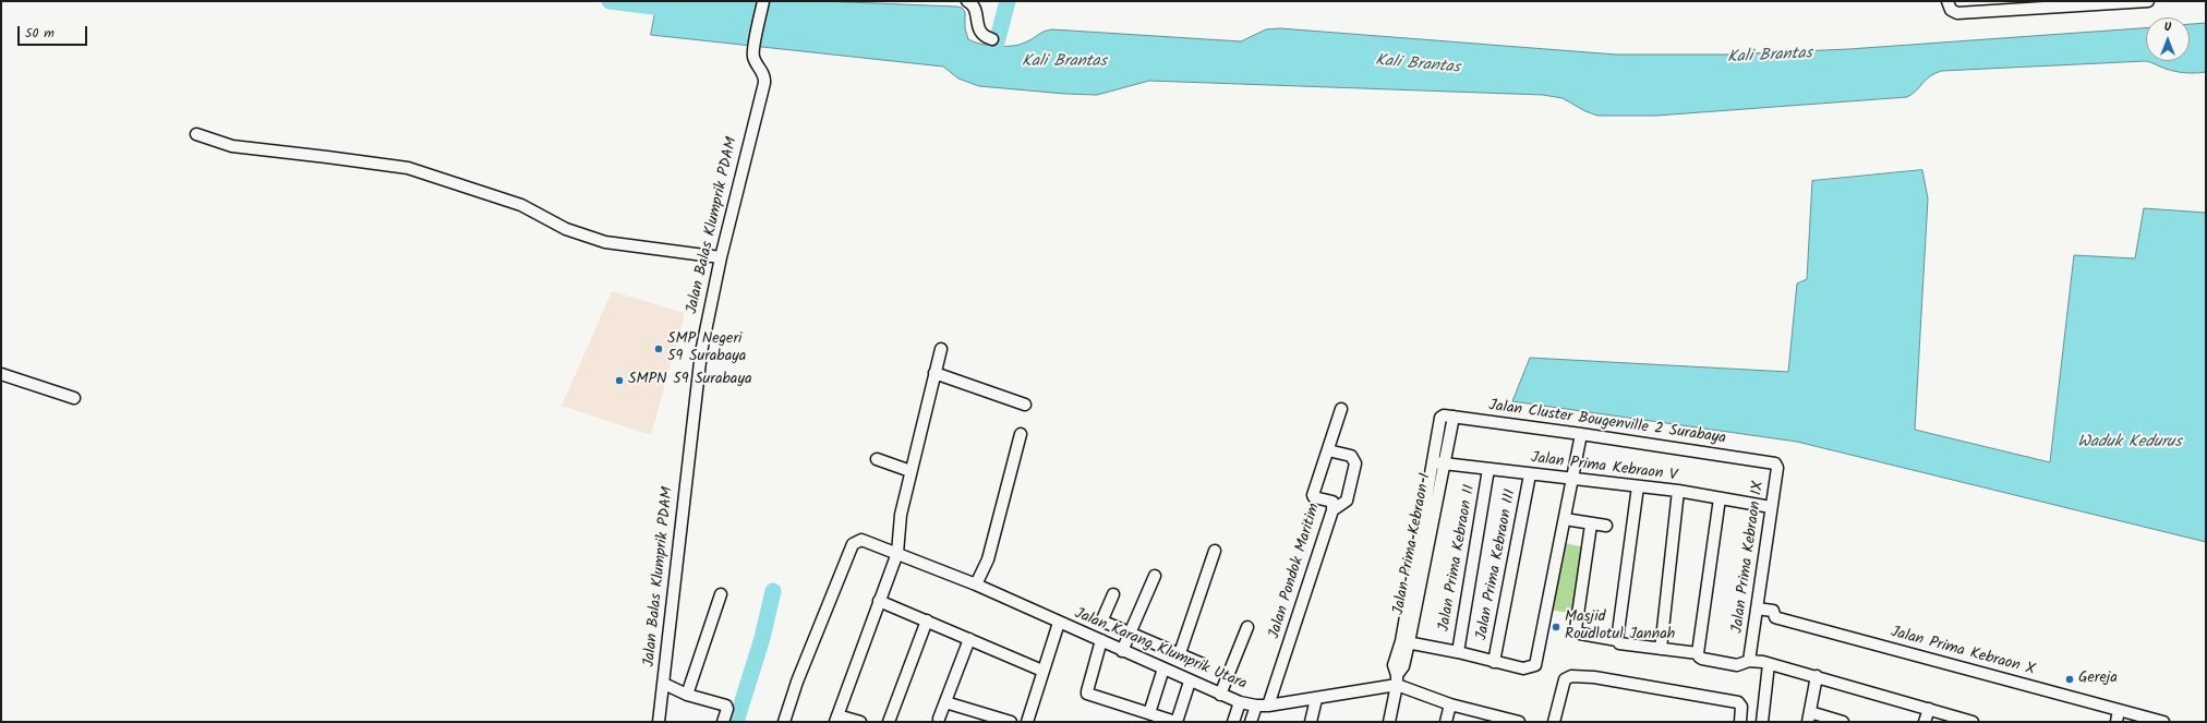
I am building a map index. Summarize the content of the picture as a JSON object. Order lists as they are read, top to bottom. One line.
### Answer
{"streets":{"street":["Jalan Balas Klumprik PDAM","Jalan Cluster Bougenville 2 Surabaya","Jalan Prima Kebraon V","Jalan Prima Kebraon I","Jalan Prima Kebraon IX","Jalan Prima Kebraon II","Jalan Prima Kebraon III","Jalan Pondok Maritim","Jalan Karang Klumprik Utara","Jalan Prima Kebraon X"]},"crossings":[["Jalan Cluster Bougenville 2 Surabaya","Jalan Prima Kebraon I"],["Jalan Cluster Bougenville 2 Surabaya","Jalan Prima Kebraon IX"],["Jalan Prima Kebraon V","Jalan Prima Kebraon I"],["Jalan Prima Kebraon V","Jalan Prima Kebraon IX"],["Jalan Prima Kebraon V","Jalan Prima Kebraon II"],["Jalan Prima Kebraon V","Jalan Prima Kebraon III"],["Jalan Prima Kebraon I","Jalan Karang Klumprik Utara"],["Jalan Prima Kebraon IX","Jalan Prima Kebraon X"],["Jalan Pondok Maritim","Jalan Karang Klumprik Utara"]],"water":["Kali Brantas","Waduk Kedurus"],"places":["SMP Negeri 59 Surabaya","SMPN 59 Surabaya","Masjid Roudlotul Jannah","Gereja"],"scale_bar":"50 m","north":"top"}
